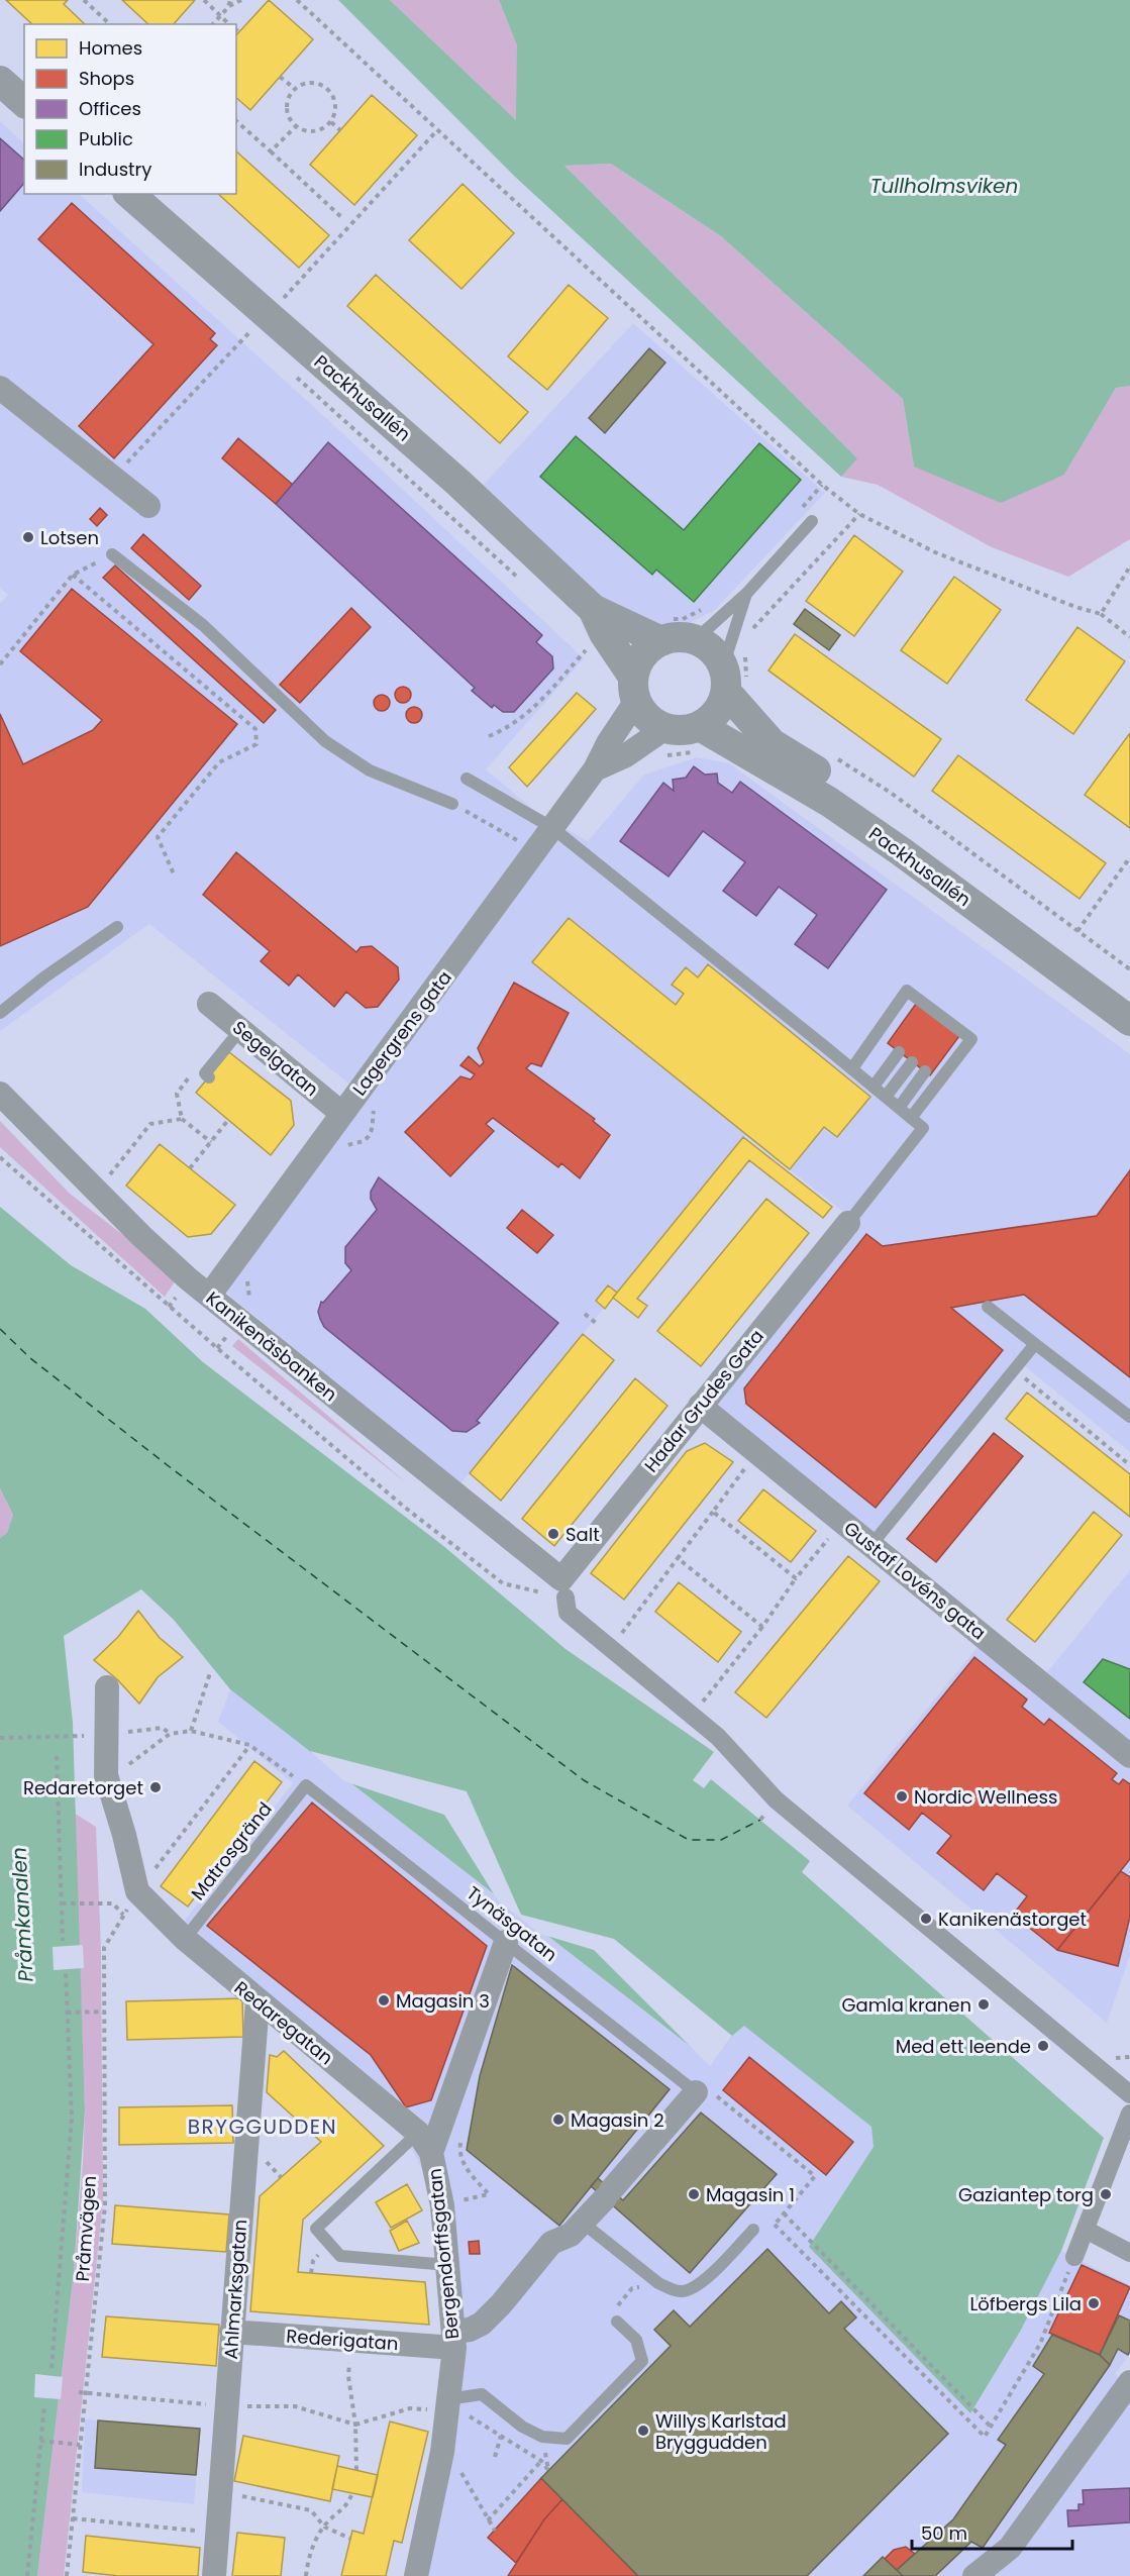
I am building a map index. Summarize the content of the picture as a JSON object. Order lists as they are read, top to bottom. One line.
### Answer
{"streets":{"street":["Packhusallén","Lagergrens gata","Segelgatan","Kanikenäsbanken","Hadar Grudes Gata","Gustaf Lovéns gata","Redaregatan","Bergendorffsgatan","Ahlmarksgatan","Rederigatan"],"lane":["Matrosgränd","Tynäsgatan"],"path":["Pråmvägen"]},"crossings":[["Packhusallén","Lagergrens gata"],["Lagergrens gata","Segelgatan"],["Lagergrens gata","Kanikenäsbanken"],["Kanikenäsbanken","Hadar Grudes Gata"],["Hadar Grudes Gata","Gustaf Lovéns gata"],["Matrosgränd","Tynäsgatan"],["Matrosgränd","Redaregatan"],["Tynäsgatan","Bergendorffsgatan"],["Redaregatan","Pråmvägen"],["Redaregatan","Bergendorffsgatan"],["Redaregatan","Ahlmarksgatan"],["Bergendorffsgatan","Rederigatan"],["Ahlmarksgatan","Rederigatan"]],"districts":["BRYGGUDDEN"],"water":["Tullholmsviken","Pråmkanalen"],"places":["Lotsen","Salt","Redaretorget","Nordic Wellness","Kanikenästorget","Magasin 3","Gamla kranen","Med ett leende","Magasin 2","Magasin 1","Gaziantep torg","Löfbergs Lila","Willys Karlstad Bryggudden"],"legend":["Homes","Shops","Offices","Public","Industry"],"scale_bar":"50 m"}
